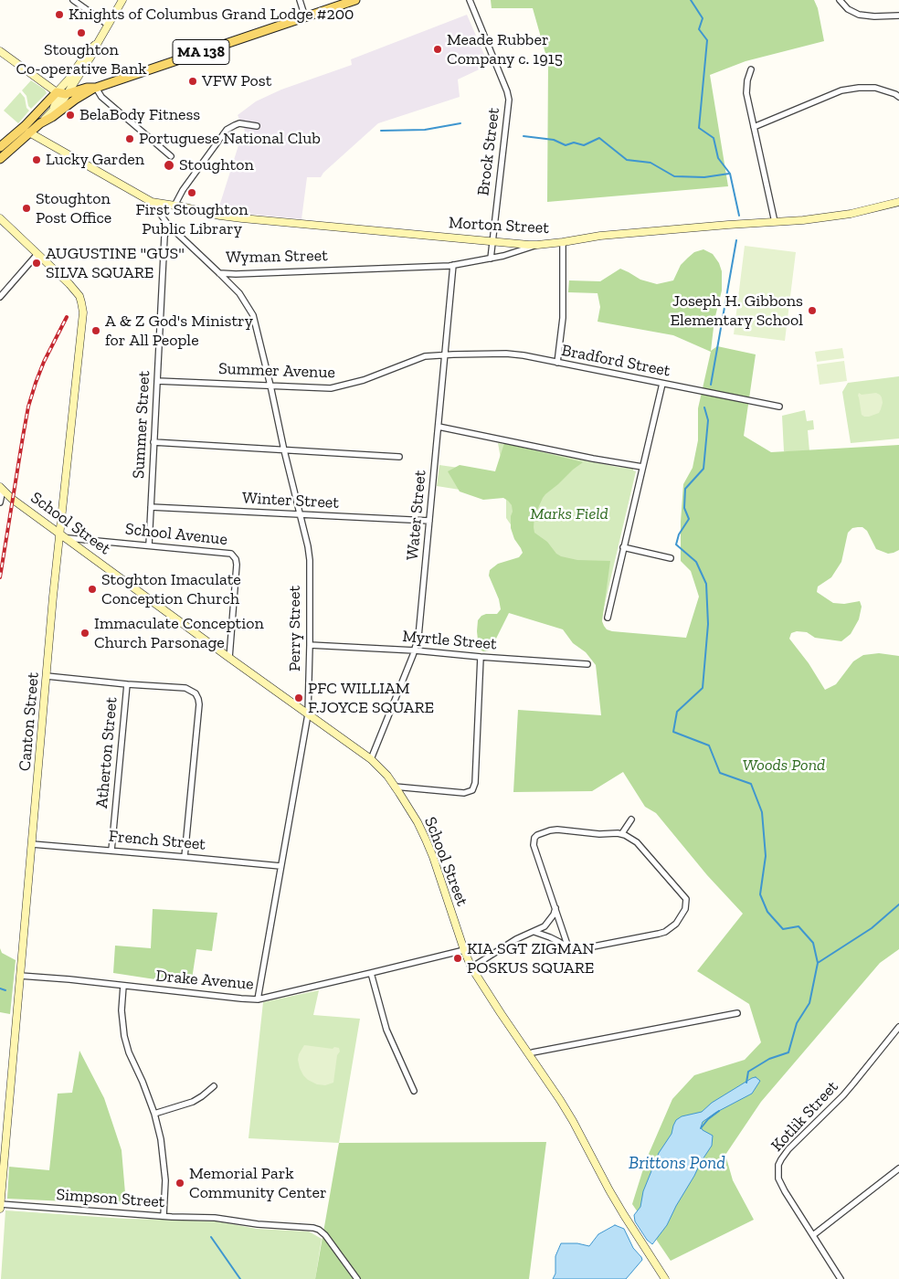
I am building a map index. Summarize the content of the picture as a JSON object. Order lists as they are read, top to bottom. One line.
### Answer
{"streets":{"main road":["MA 138"],"street":["Brock Street","Morton Street","Wyman Street","Bradford Street","Summer Avenue","Summer Street","Winter Street","Water Street","School Street","School Avenue","Perry Street","Myrtle Street","Canton Street","Atherton Street","French Street","Drake Avenue","Kotlik Street","Simpson Street"]},"crossings":[["MA 138","Wyman Street"],["Brock Street","Morton Street"],["Brock Street","Wyman Street"],["Morton Street","Wyman Street"],["Wyman Street","Summer Street"],["Wyman Street","Water Street"],["Wyman Street","Perry Street"],["Bradford Street","Summer Avenue"],["Bradford Street","Water Street"],["Summer Avenue","Summer Street"],["Summer Avenue","Water Street"],["Summer Avenue","Perry Street"],["Summer Street","Winter Street"],["Summer Street","School Avenue"],["Winter Street","Water Street"],["Winter Street","Perry Street"],["Water Street","School Street"],["Water Street","Myrtle Street"],["School Street","School Avenue"],["School Street","Perry Street"],["School Street","Canton Street"],["School Street","Drake Avenue"],["Perry Street","Myrtle Street"],["Perry Street","French Street"],["Perry Street","Drake Avenue"],["Canton Street","Atherton Street"],["Canton Street","French Street"],["Canton Street","Drake Avenue"],["Canton Street","Simpson Street"],["Atherton Street","French Street"]],"water":["Brittons Pond"],"parks":["Marks Field","Woods Pond"],"places":["Knights of Columbus Grand Lodge #200","Stoughton Co-operative Bank","Meade Rubber Company c. 1915","VFW Post","BelaBody Fitness","Portuguese National Club","Lucky Garden","Stoughton","First Stoughton Public Library","Stoughton Post Office","AUGUSTINE \"GUS\" SILVA SQUARE","Joseph H. Gibbons Elementary School","A & Z God's Ministry for All People","Stoghton Imaculate Conception Church","Immaculate Conception Church Parsonage","PFC WILLIAM F.JOYCE SQUARE","KIA SGT ZIGMAN POSKUS SQUARE","Memorial Park Community Center"]}
